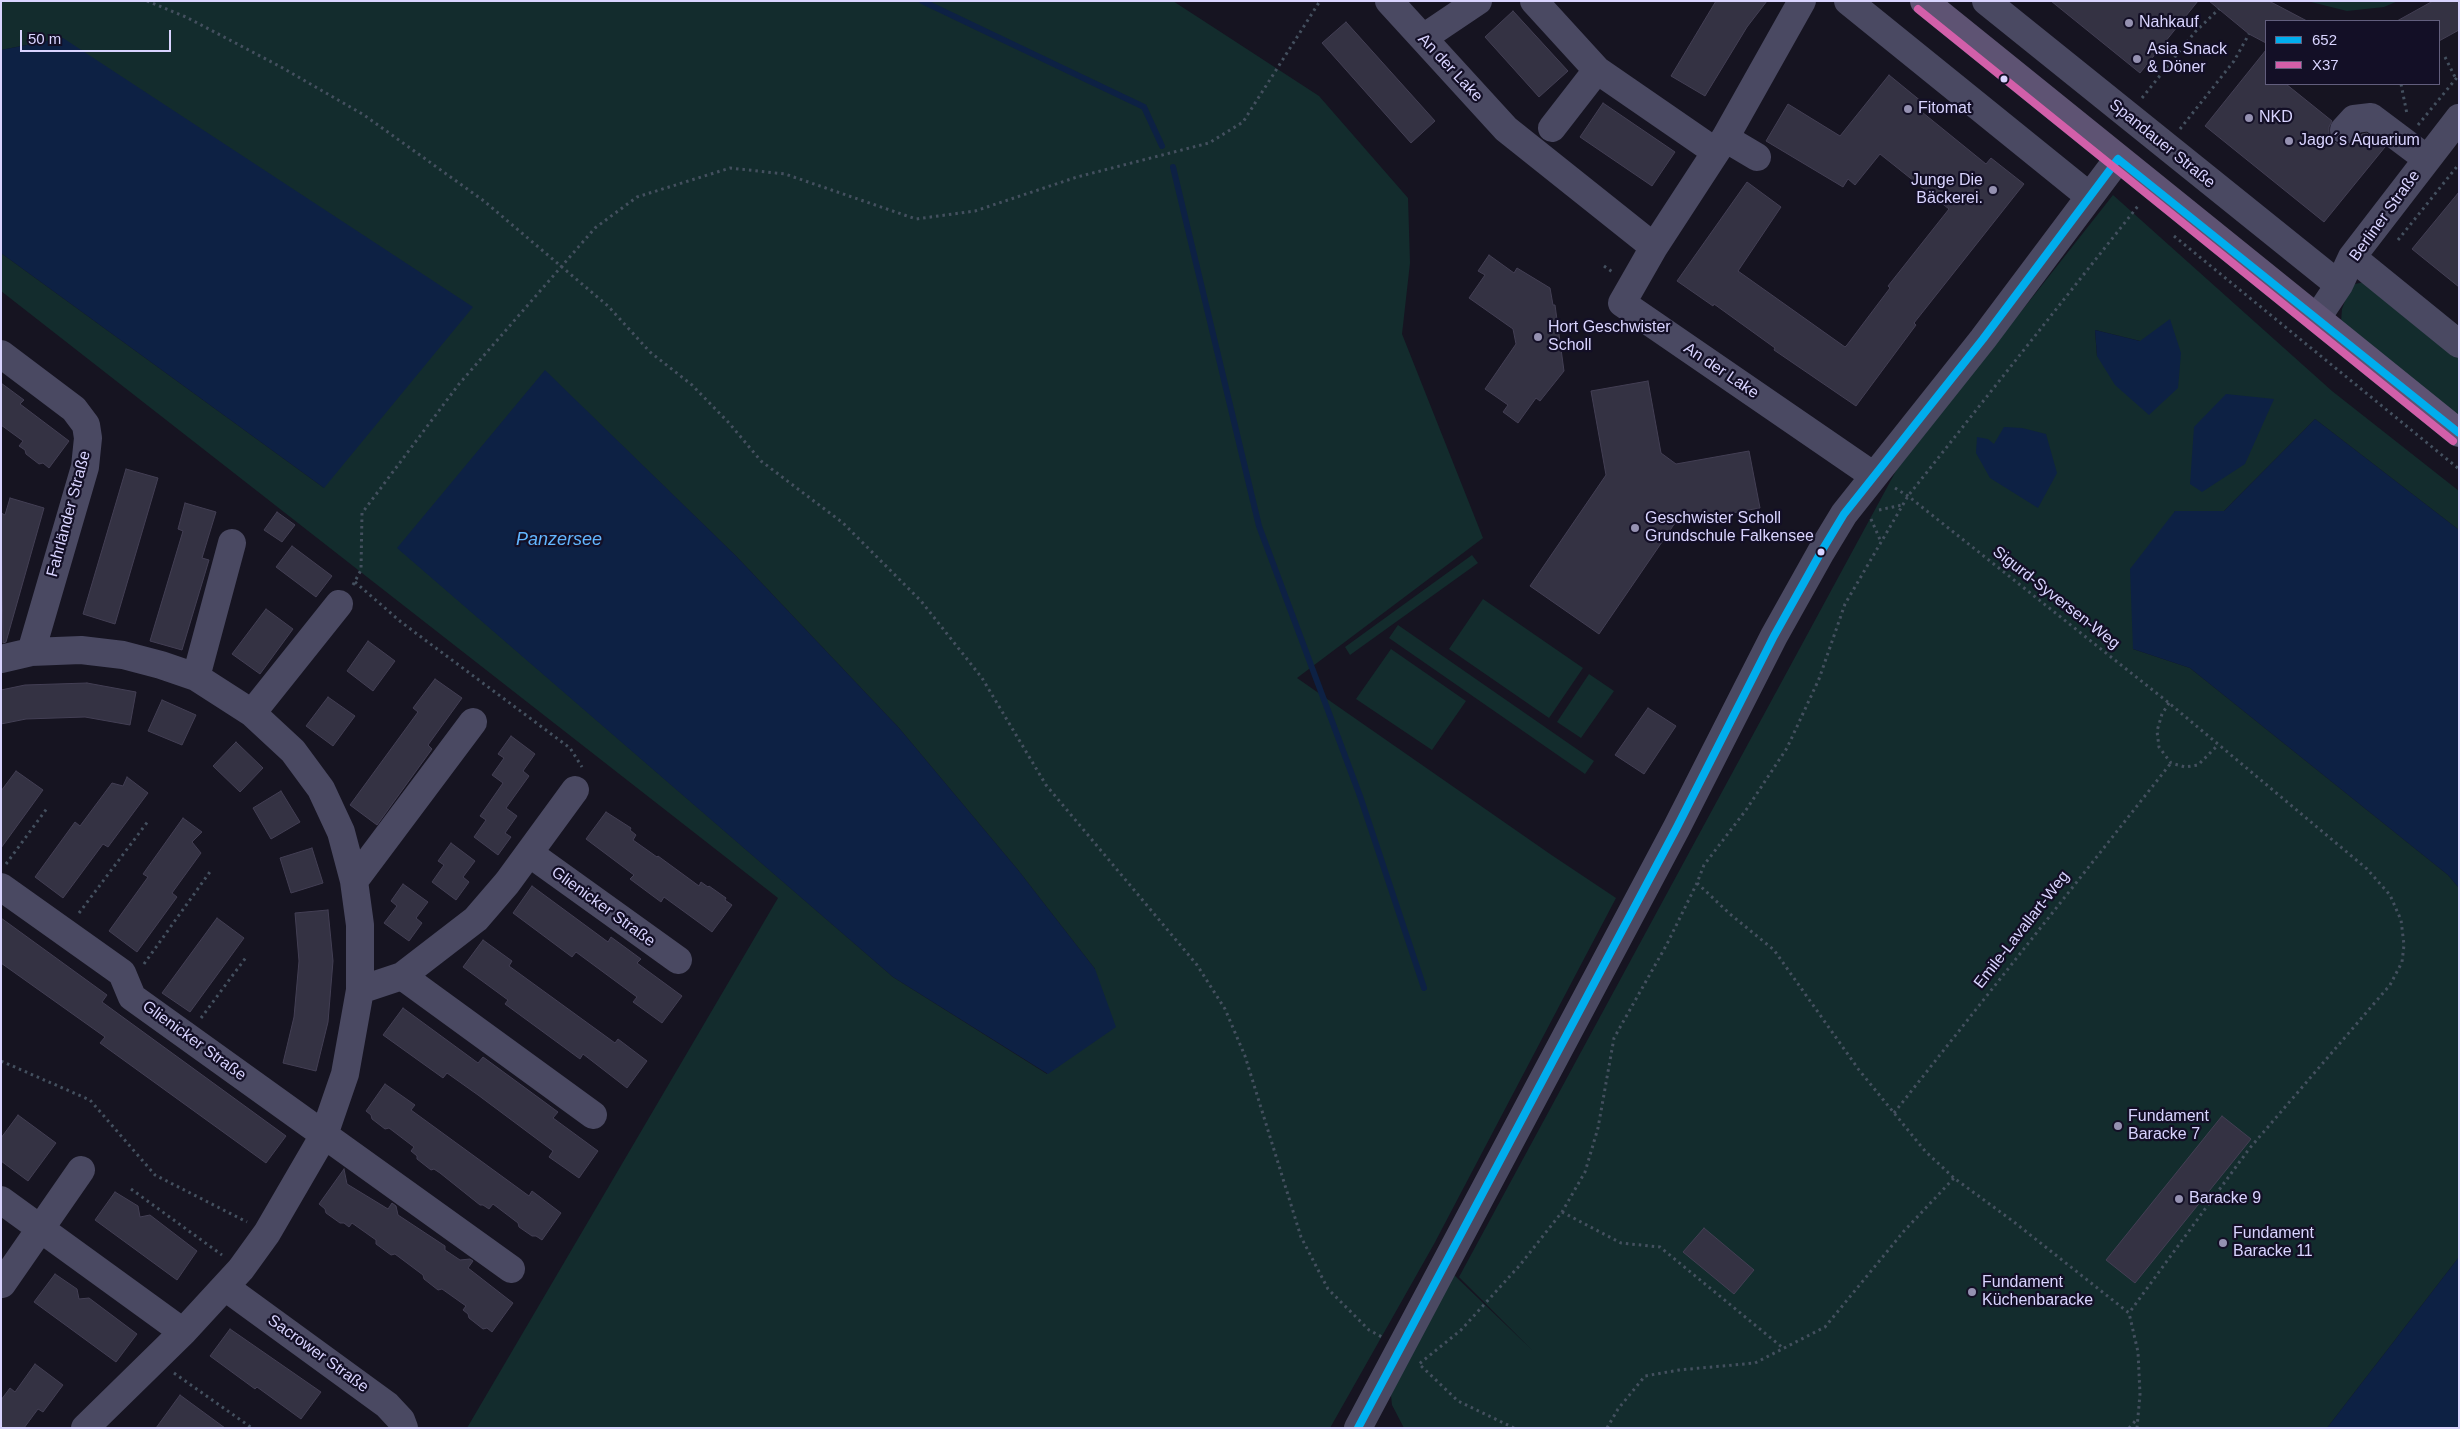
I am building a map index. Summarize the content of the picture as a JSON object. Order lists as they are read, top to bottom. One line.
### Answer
{"streets":{"street":["An der Lake","Spandauer Straße","Berliner Straße","Fahrländer Straße","Glienicker Straße","Sacrower Straße"],"path":["Sigurd-Syversen-Weg","Emile-Lavallart-Weg"]},"crossings":[["An der Lake","Sigurd-Syversen-Weg"],["Spandauer Straße","Berliner Straße"]],"water":["Panzersee"],"places":["Nahkauf","Asia Snack & Döner","Fitomat","NKD","Jago´s Aquarium","Junge Die Bäckerei.","Hort Geschwister Scholl","Geschwister Scholl Grundschule Falkensee","Fundament Baracke 7","Baracke 9","Fundament Baracke 11","Fundament Küchenbaracke"],"lines":["transit line X37","transit line 652"],"legend":["652","X37"],"scale_bar":"50 m"}
